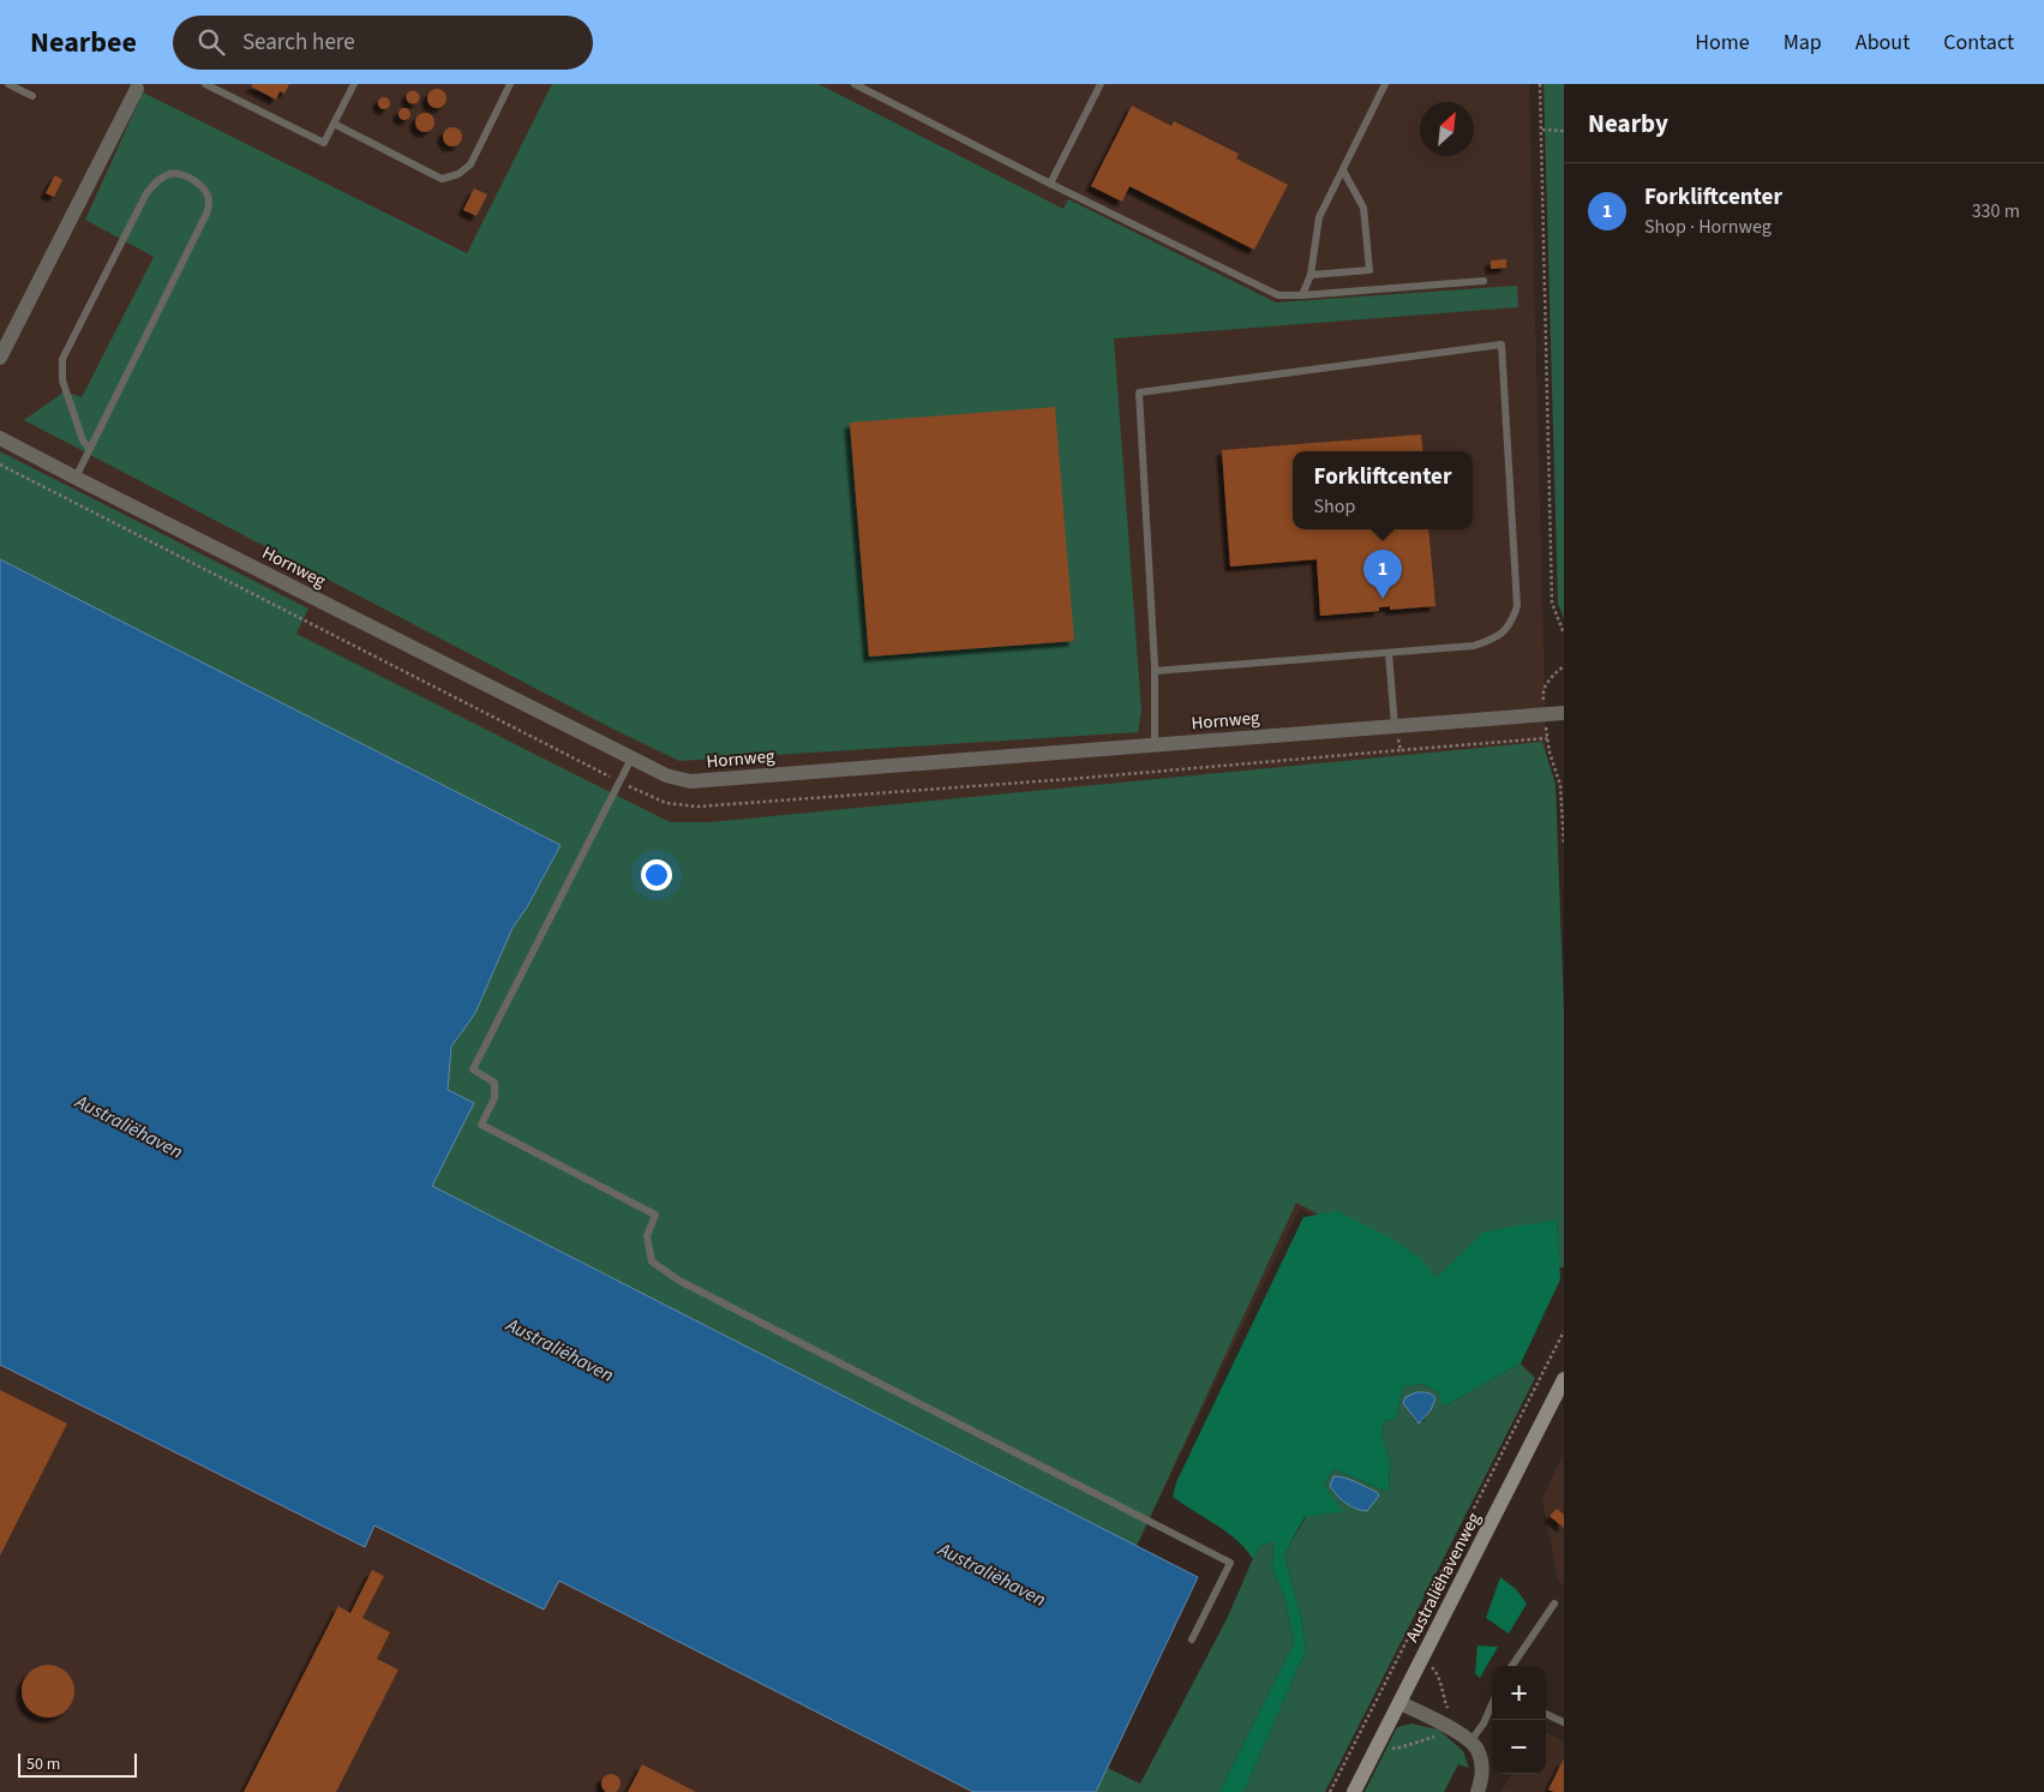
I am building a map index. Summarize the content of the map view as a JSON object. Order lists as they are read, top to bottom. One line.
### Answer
{"streets":{"street":["Hornweg","Australiëhavenweg"]},"water":["Australiëhaven"],"scale_bar":"50 m","north":"top right","page":{"header":"Nearbee","search":"Search here","nav":["Home","Map","About","Contact"],"heading":"Nearby","list":[{"mark":"1","name":"Forkliftcenter","note":"Shop · Hornweg","value":"330 m"}],"popup":["Forkliftcenter","Shop"],"pins":"1","map_buttons":["+","−"],"scale":"50 m"}}
